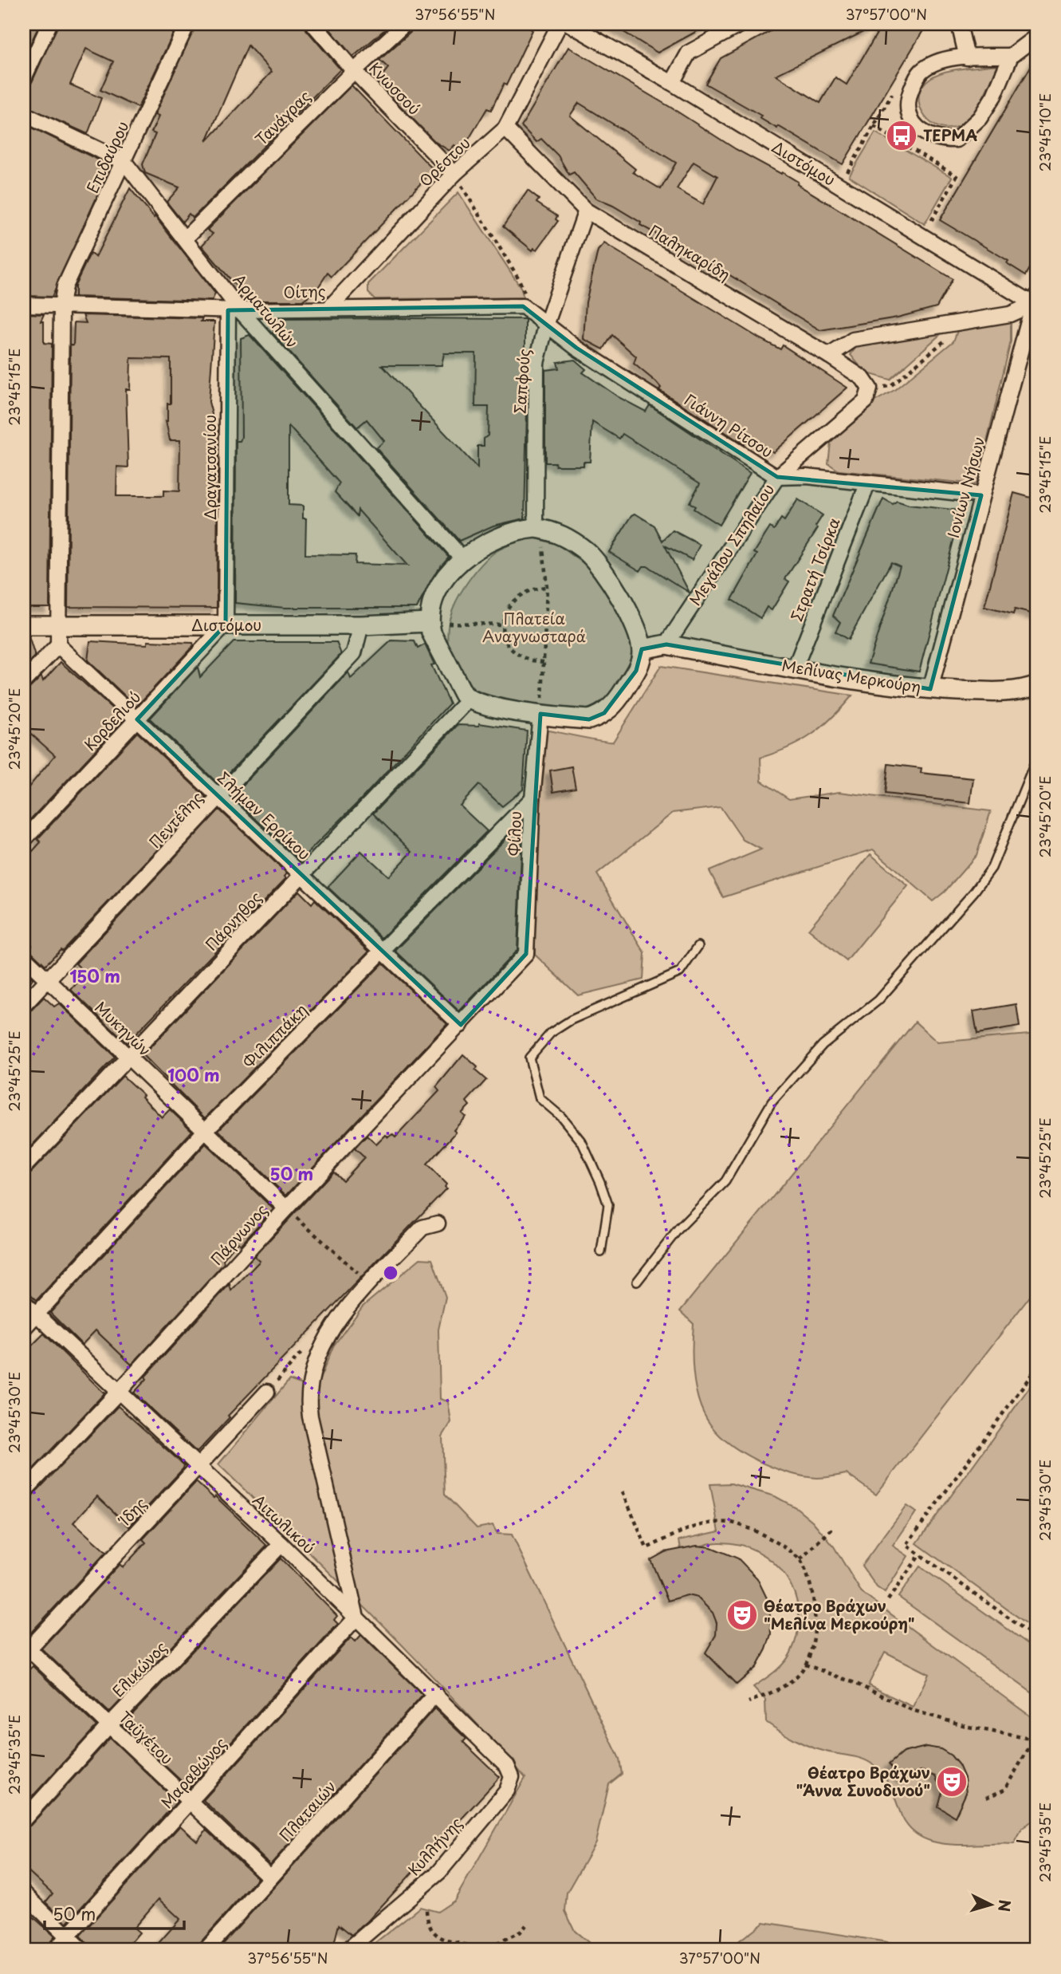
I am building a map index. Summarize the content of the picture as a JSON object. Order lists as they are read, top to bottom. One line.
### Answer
{"streets":{"street":["Κνωσσού","Τανάγρας","Επιδαύρου","Ορέστου","Διστόμου","Παληκαρίδη","Οίτης","Αρματωλών","Σαπφούς","Γιάννη Ρίτσου","Δραγατσανίου","Ιονίων Νήσων","Μεγάλου Σπηλαίου","Στρατή Τσίρκα","Μελίνας Μερκούρη","Κορδελιού","Σλήμαν Ερρίκου","Πεντέλης","Φίλου","Πάρνηθος","Μυκηνών","Φιλιππάκη","Πάρνωνος","Ίδης","Αιτωλικού","Ελικώνος","Ταϋγέτου","Μαραθώνος","Πλαταιών","Κυλλήνης"]},"crossings":[["Κνωσσού","Τανάγρας"],["Κνωσσού","Ορέστου"],["Τανάγρας","Αρματωλών"],["Επιδαύρου","Διστόμου"],["Επιδαύρου","Οίτης"],["Επιδαύρου","Αρματωλών"],["Ορέστου","Παληκαρίδη"],["Ορέστου","Οίτης"],["Διστόμου","Δραγατσανίου"],["Διστόμου","Ιονίων Νήσων"],["Διστόμου","Κορδελιού"],["Διστόμου","Πεντέλης"],["Παληκαρίδη","Σαπφούς"],["Παληκαρίδη","Μεγάλου Σπηλαίου"],["Οίτης","Αρματωλών"],["Οίτης","Δραγατσανίου"],["Αρματωλών","Δραγατσανίου"],["Σαπφούς","Γιάννη Ρίτσου"],["Γιάννη Ρίτσου","Ιονίων Νήσων"],["Γιάννη Ρίτσου","Μεγάλου Σπηλαίου"],["Γιάννη Ρίτσου","Στρατή Τσίρκα"],["Δραγατσανίου","Κορδελιού"],["Ιονίων Νήσων","Μελίνας Μερκούρη"],["Μεγάλου Σπηλαίου","Μελίνας Μερκούρη"],["Στρατή Τσίρκα","Μελίνας Μερκούρη"],["Κορδελιού","Σλήμαν Ερρίκου"],["Σλήμαν Ερρίκου","Πεντέλης"],["Σλήμαν Ερρίκου","Πάρνηθος"],["Σλήμαν Ερρίκου","Φιλιππάκη"],["Σλήμαν Ερρίκου","Πάρνωνος"],["Πεντέλης","Μυκηνών"],["Φίλου","Φιλιππάκη"],["Φίλου","Πάρνωνος"],["Πάρνηθος","Μυκηνών"],["Μυκηνών","Φιλιππάκη"],["Μυκηνών","Πάρνωνος"],["Φιλιππάκη","Αιτωλικού"],["Πάρνωνος","Αιτωλικού"],["Ίδης","Αιτωλικού"],["Ίδης","Ταϋγέτου"],["Αιτωλικού","Ελικώνος"],["Αιτωλικού","Μαραθώνος"],["Αιτωλικού","Πλαταιών"],["Αιτωλικού","Κυλλήνης"],["Ελικώνος","Ταϋγέτου"],["Ταϋγέτου","Μαραθώνος"],["Ταϋγέτου","Πλαταιών"]],"parks":["Πλατεία Αναγνωσταρά"],"places":{"bus stop":["ΤΕΡΜΑ"],"theatre":["Θέατρο Βράχων \"Μελίνα Μερκούρη\"","Θέατρο Βράχων \"Άννα Συνοδινού\""]},"scale_bar":"50 m","north":"right","coordinates":["37°56'55\"N","37°57'00\"N","23°45'10\"E","23°45'15\"E","23°45'20\"E","23°45'25\"E","23°45'30\"E","23°45'35\"E"],"rings":["150 m","100 m","50 m"]}
